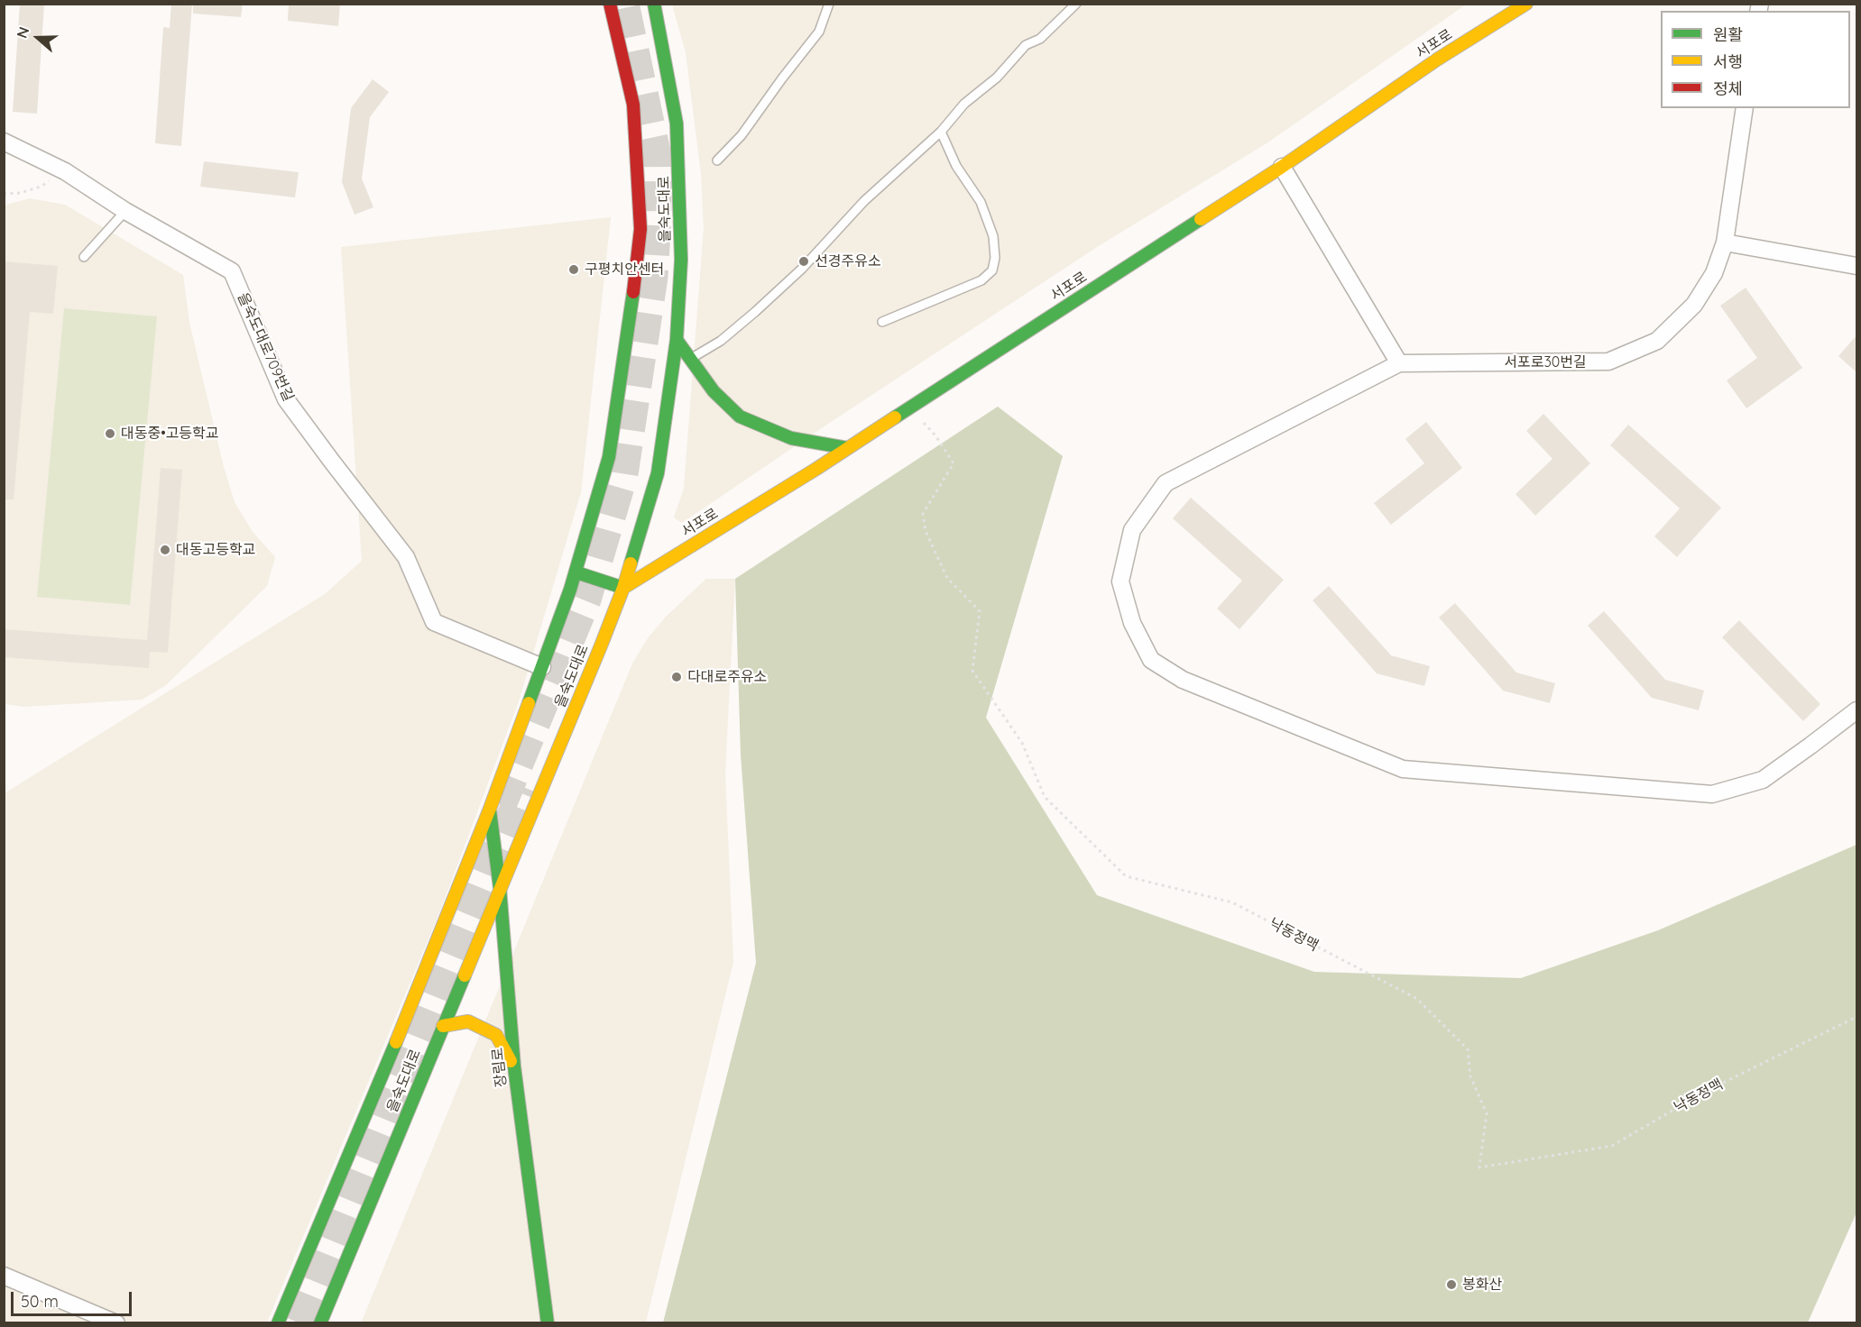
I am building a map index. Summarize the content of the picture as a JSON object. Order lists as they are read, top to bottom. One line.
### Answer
{"streets":{"main road":["서포로","을숙도대로","장림로"],"street":["을숙도대로709번길","서포로30번길"],"path":["낙동정맥"]},"crossings":[["서포로","을숙도대로"],["서포로","낙동정맥"],["을숙도대로","을숙도대로709번길"],["을숙도대로","장림로"]],"places":["선경주유소","구평치안센터","대동중•고등학교","대동고등학교","다대로주유소","봉화산"],"legend":["원활","서행","정체"],"scale_bar":"50 m","north":"left"}
